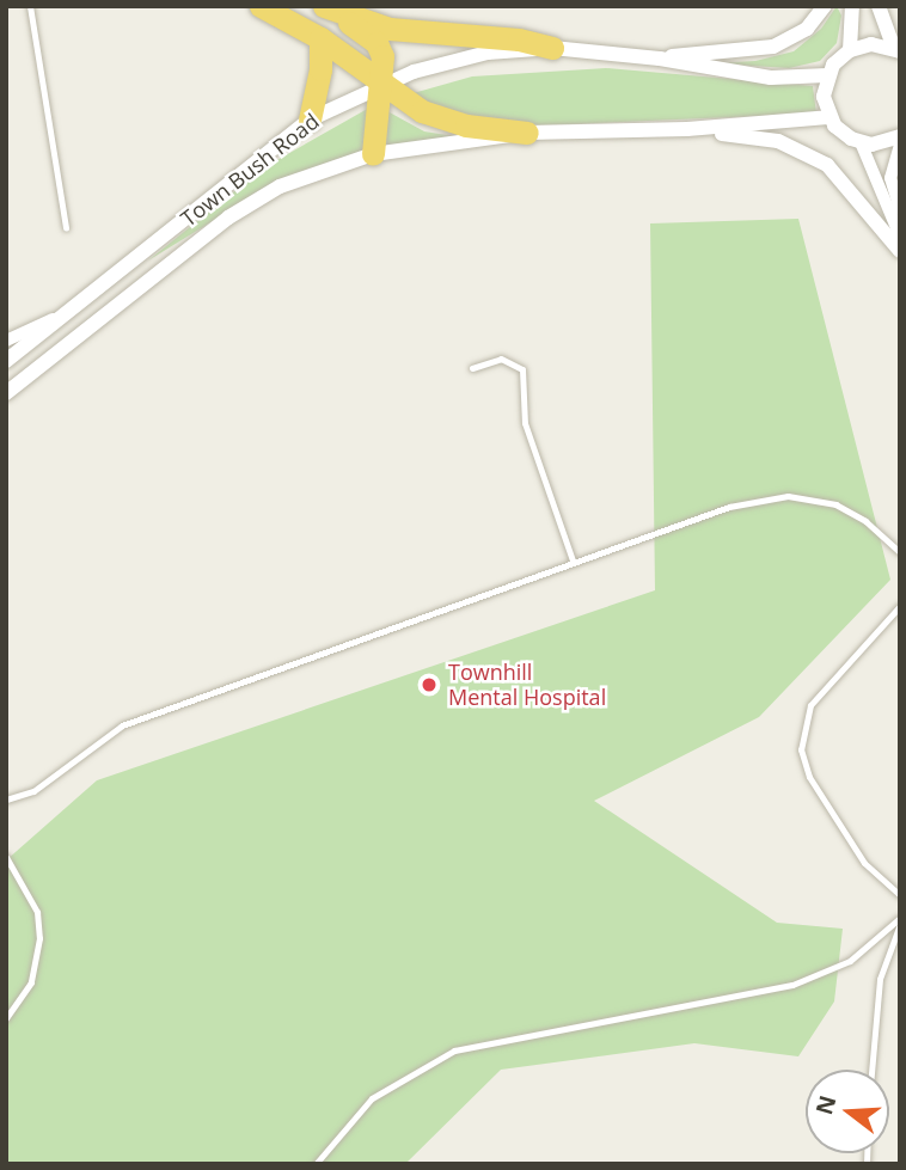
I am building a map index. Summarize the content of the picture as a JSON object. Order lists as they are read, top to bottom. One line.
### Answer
{"streets":{"street":["Town Bush Road"]},"places":["Townhill Mental Hospital"],"north":"left"}
